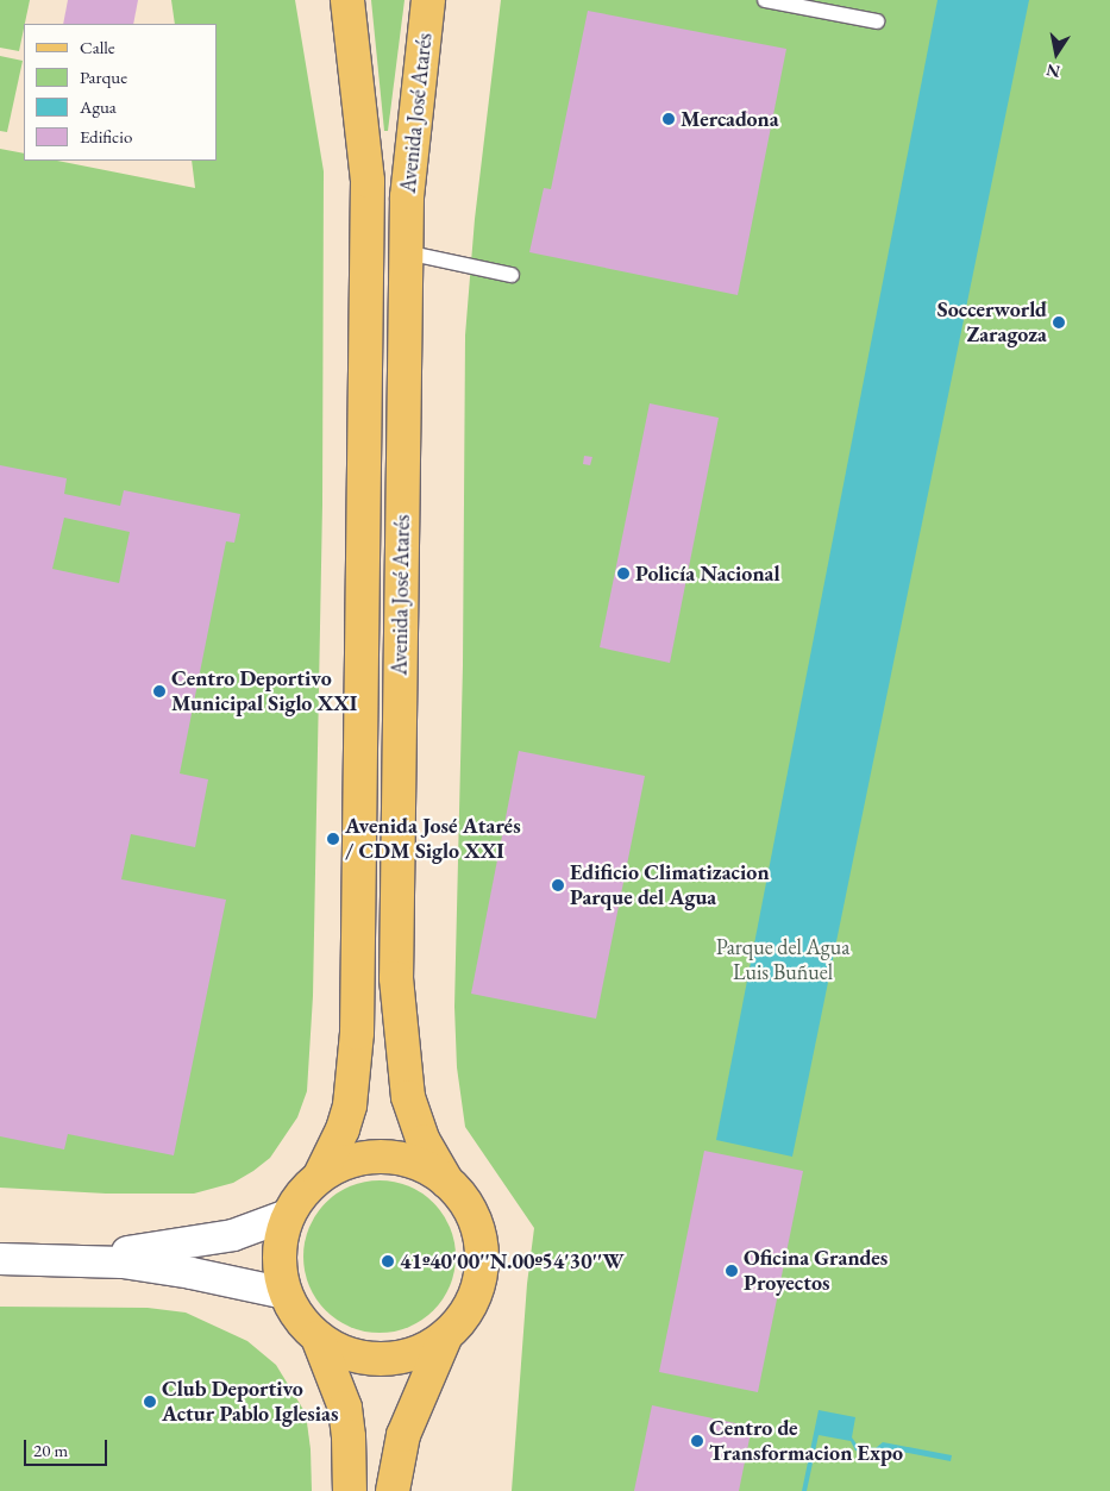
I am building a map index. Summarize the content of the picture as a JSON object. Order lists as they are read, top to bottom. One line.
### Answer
{"streets":{"main road":["Avenida José Atarés"]},"parks":["Parque del Agua Luis Buñuel"],"places":["Mercadona","Soccerworld Zaragoza","Policía Nacional","Centro Deportivo Municipal Siglo XXI","Avenida José Atarés / CDM Siglo XXI","Edificio Climatizacion Parque del Agua","41º40'00''N.00º54'30''W","Oficina Grandes Proyectos","Club Deportivo Actur Pablo Iglesias","Centro de Transformacion Expo"],"legend":["Calle","Parque","Agua","Edificio"],"scale_bar":"20 m","north":"bottom"}
